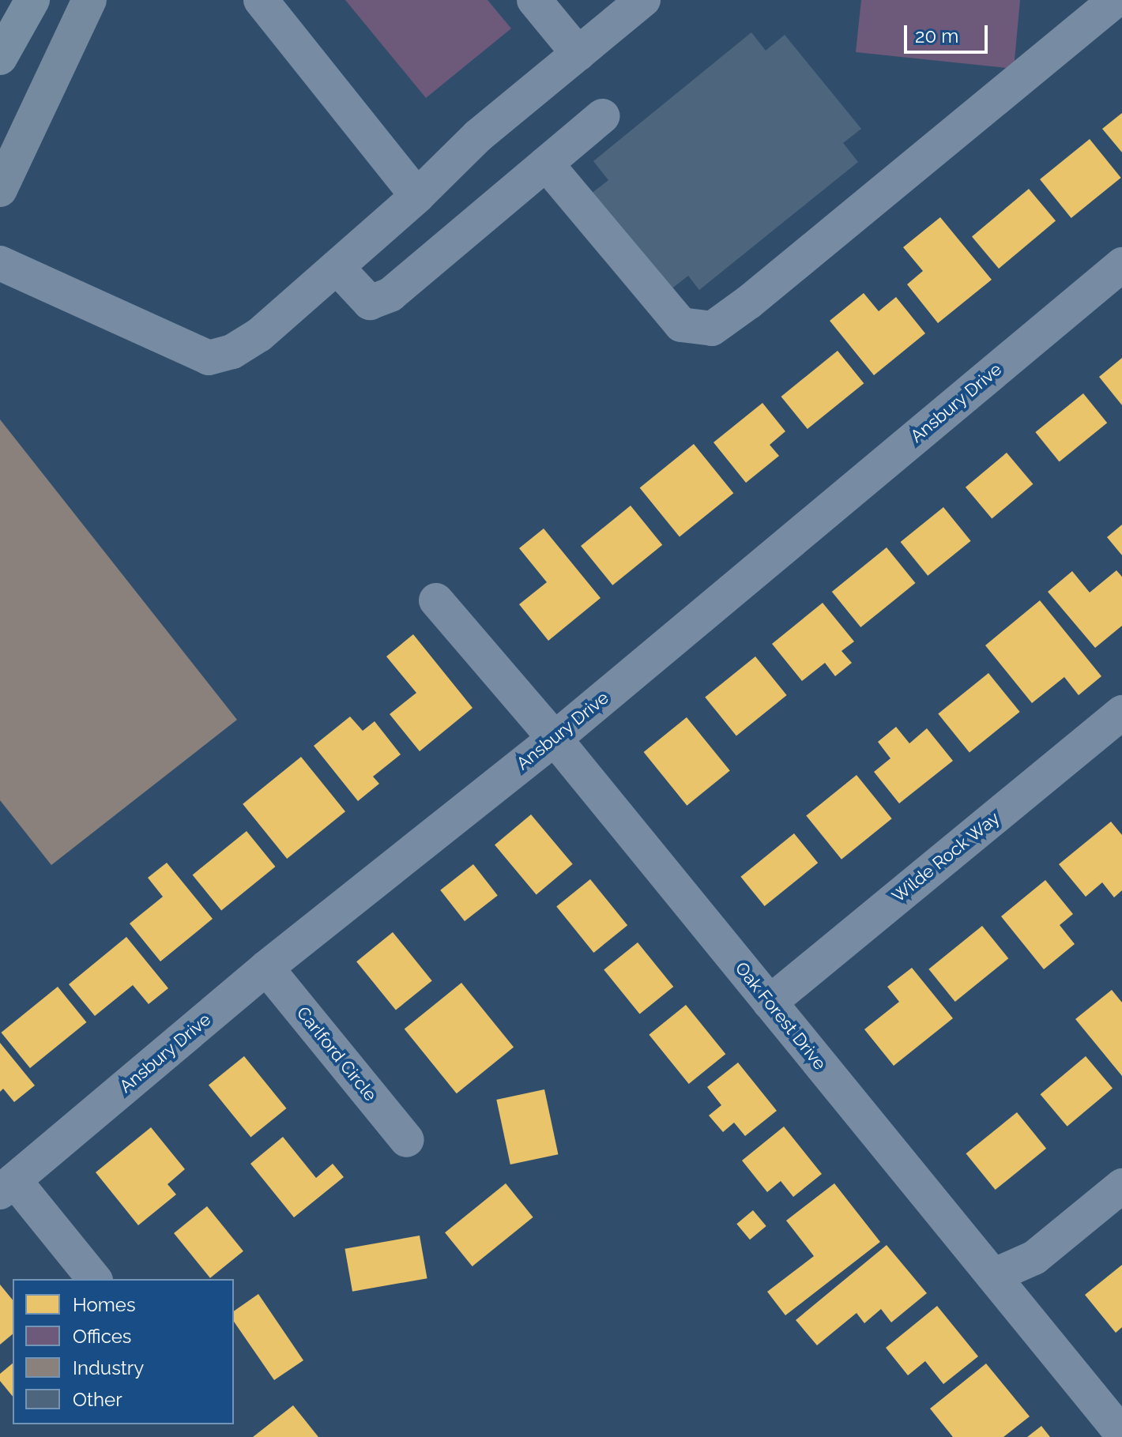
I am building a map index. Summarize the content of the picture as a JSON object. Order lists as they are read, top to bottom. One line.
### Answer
{"streets":{"street":["Ansbury Drive","Wilde Rock Way","Oak Forest Drive","Carlford Circle"]},"crossings":[["Ansbury Drive","Oak Forest Drive"],["Ansbury Drive","Carlford Circle"],["Wilde Rock Way","Oak Forest Drive"]],"legend":["Homes","Offices","Industry","Other"],"scale_bar":"20 m"}
